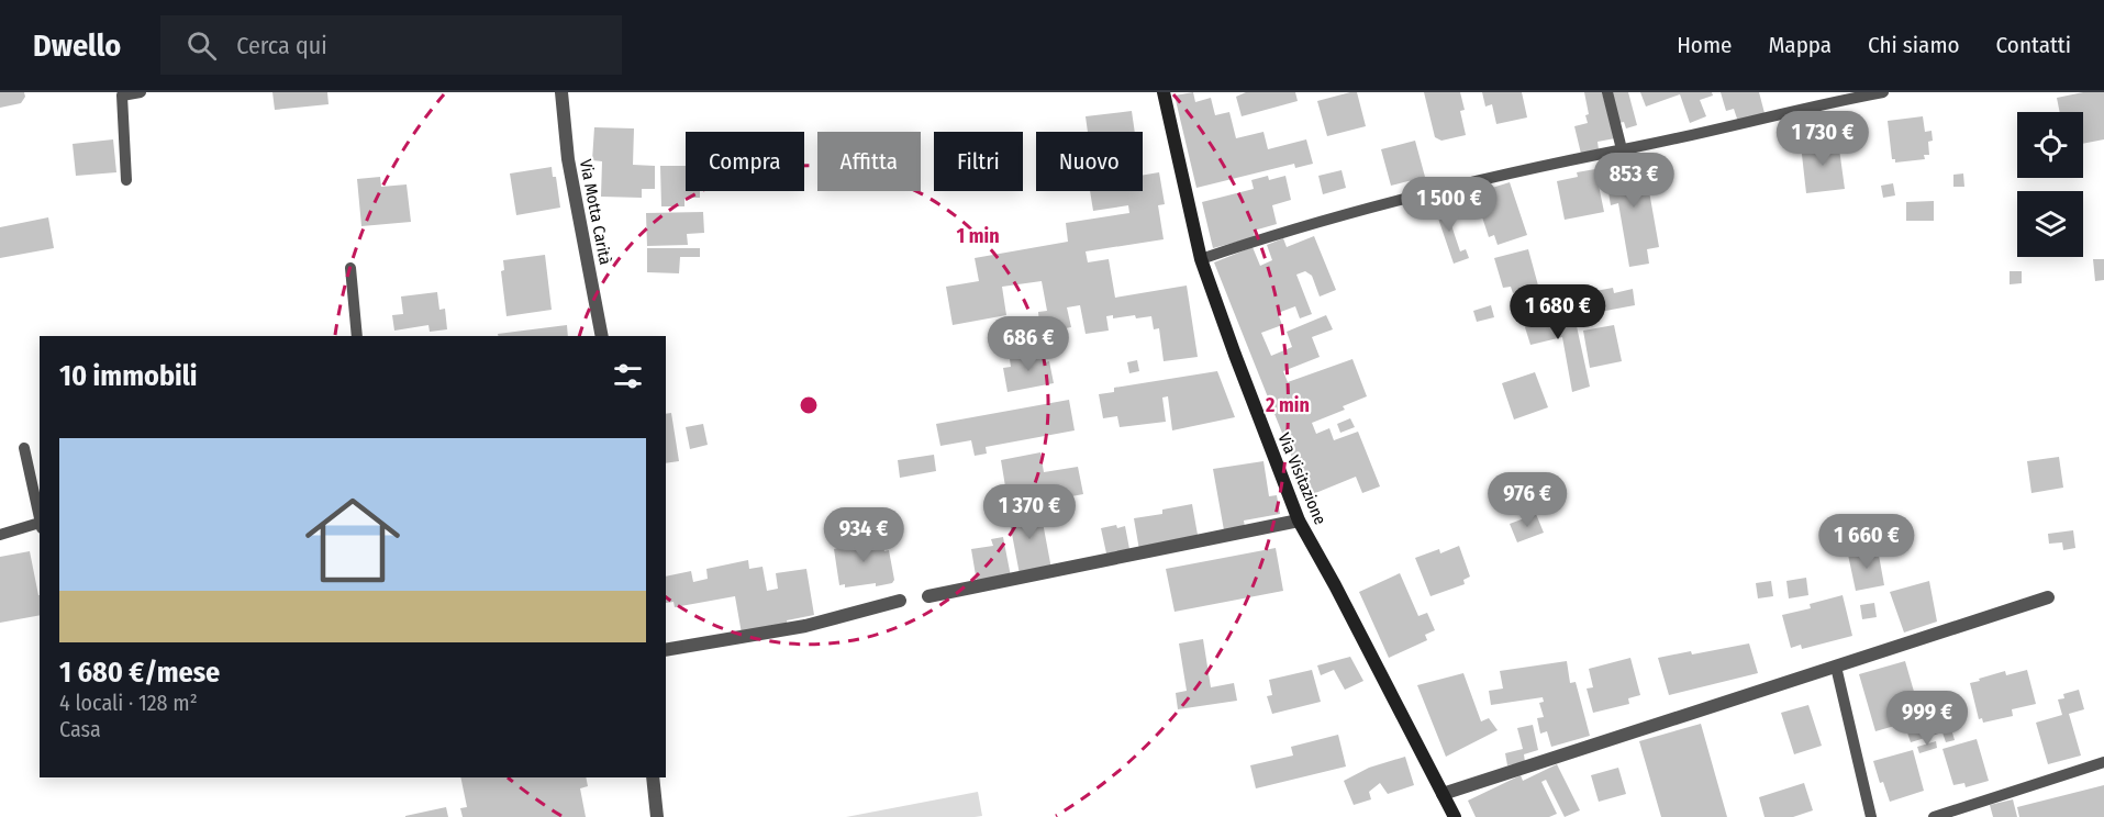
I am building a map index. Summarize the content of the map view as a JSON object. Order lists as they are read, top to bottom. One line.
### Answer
{"streets":{"street":["Via Motta Carità","Via Visitazione"]},"page":{"header":"Dwello","search":"Cerca qui","nav":["Home","Mappa","Chi siamo","Contatti"],"price":["1 730 €","853 €","1 500 €","1 680 €","686 €","976 €","1 370 €","934 €","1 660 €","999 €"],"chip":["Compra","Affitta","Filtri","Nuovo"],"heading":"10 immobili","list":[{"name":"1 680 €/mese","note":"4 locali · 128 m² · Casa"}]},"rings":["1 min","2 min"]}
